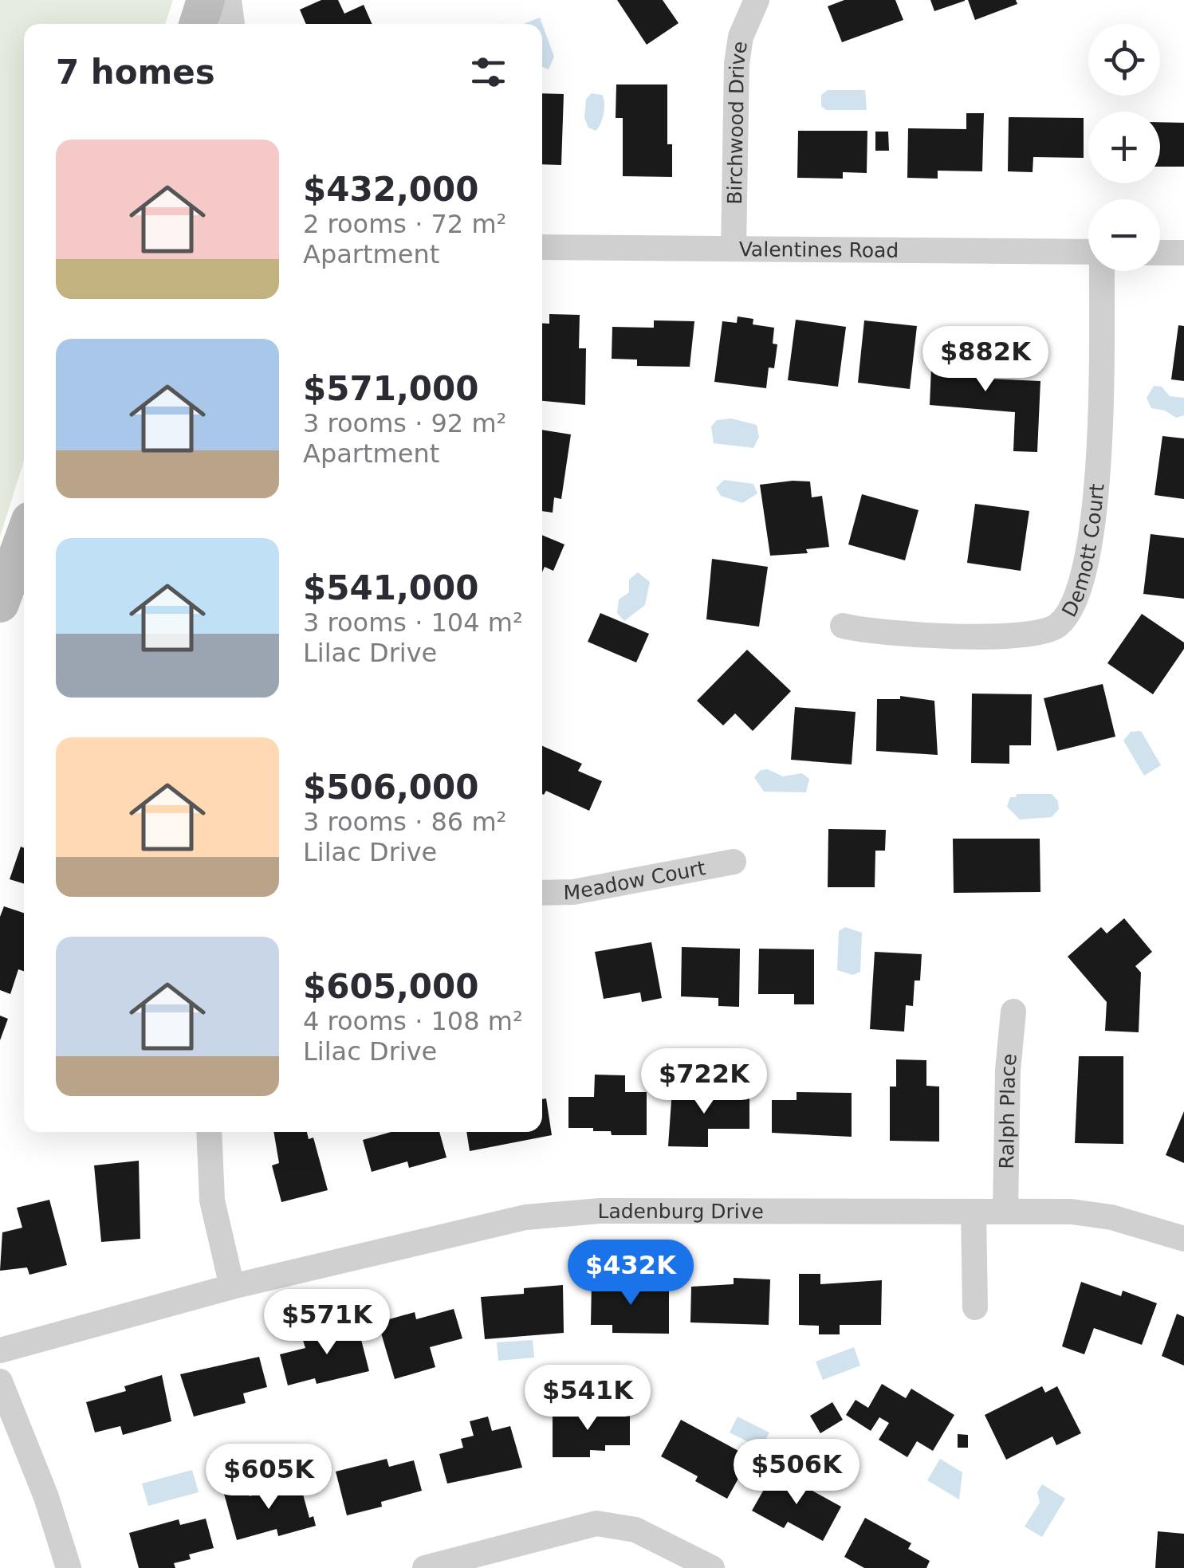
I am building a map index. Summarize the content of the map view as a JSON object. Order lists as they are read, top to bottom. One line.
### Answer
{"streets":{"street":["Birchwood Drive","Valentines Road","Demott Court","Meadow Court","Ralph Place","Ladenburg Drive"]},"crossings":[["Birchwood Drive","Valentines Road"],["Ralph Place","Ladenburg Drive"]],"page":{"map_buttons":["+","−"],"heading":"7 homes","list":[{"name":"$432,000","note":"2 rooms · 72 m² · Apartment"},{"name":"$571,000","note":"3 rooms · 92 m² · Apartment"},{"name":"$541,000","note":"3 rooms · 104 m² · Lilac Drive"},{"name":"$506,000","note":"3 rooms · 86 m² · Lilac Drive"},{"name":"$605,000","note":"4 rooms · 108 m² · Lilac Drive"}],"price":["$882K","$722K","$432K","$571K","$541K","$506K","$605K"]}}
